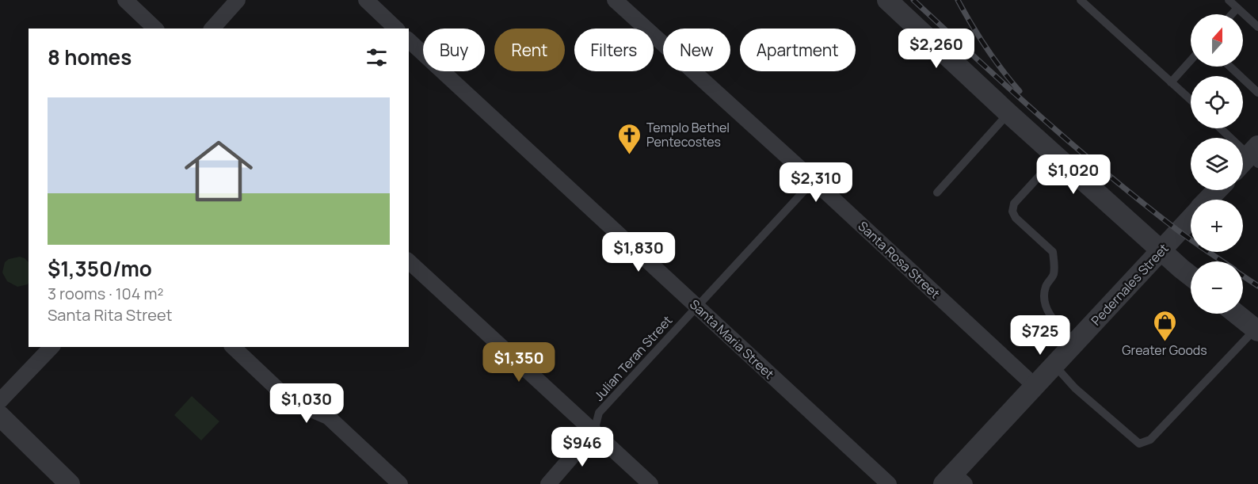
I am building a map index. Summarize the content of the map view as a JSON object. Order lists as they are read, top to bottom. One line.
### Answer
{"streets":{"street":["Santa Rosa Street","Pedernales Street","Santa Maria Street"],"lane":["Julian Teran Street"]},"crossings":[["Santa Rosa Street","Pedernales Street"],["Santa Rosa Street","Julian Teran Street"],["Santa Maria Street","Julian Teran Street"]],"places":{"church":["Templo Bethel Pentecostes"],"shop":["Greater Goods"]},"north":"top","page":{"map_buttons":["+","−"],"price":["$2,260","$1,020","$2,310","$1,830","$725","$1,350","$1,030","$946"],"chip":["Buy","Rent","Filters","New","Apartment"],"heading":"8 homes","list":[{"name":"$1,350/mo","note":"3 rooms · 104 m² · Santa Rita Street"}]}}
